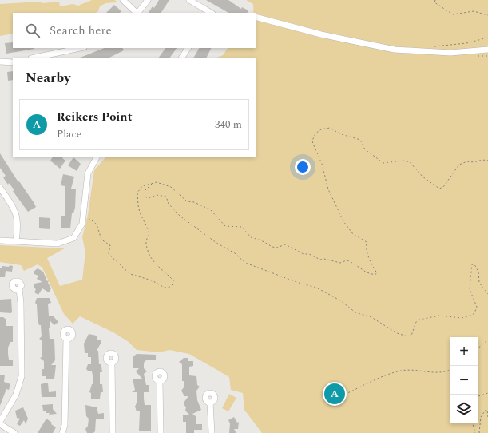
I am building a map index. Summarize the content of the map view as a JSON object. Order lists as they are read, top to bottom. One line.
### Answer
{"page":{"search":"Search here","heading":"Nearby","list":[{"mark":"A","name":"Reikers Point","note":"Place","value":"340 m"}],"map_buttons":["+","−"],"pins":"A"}}
